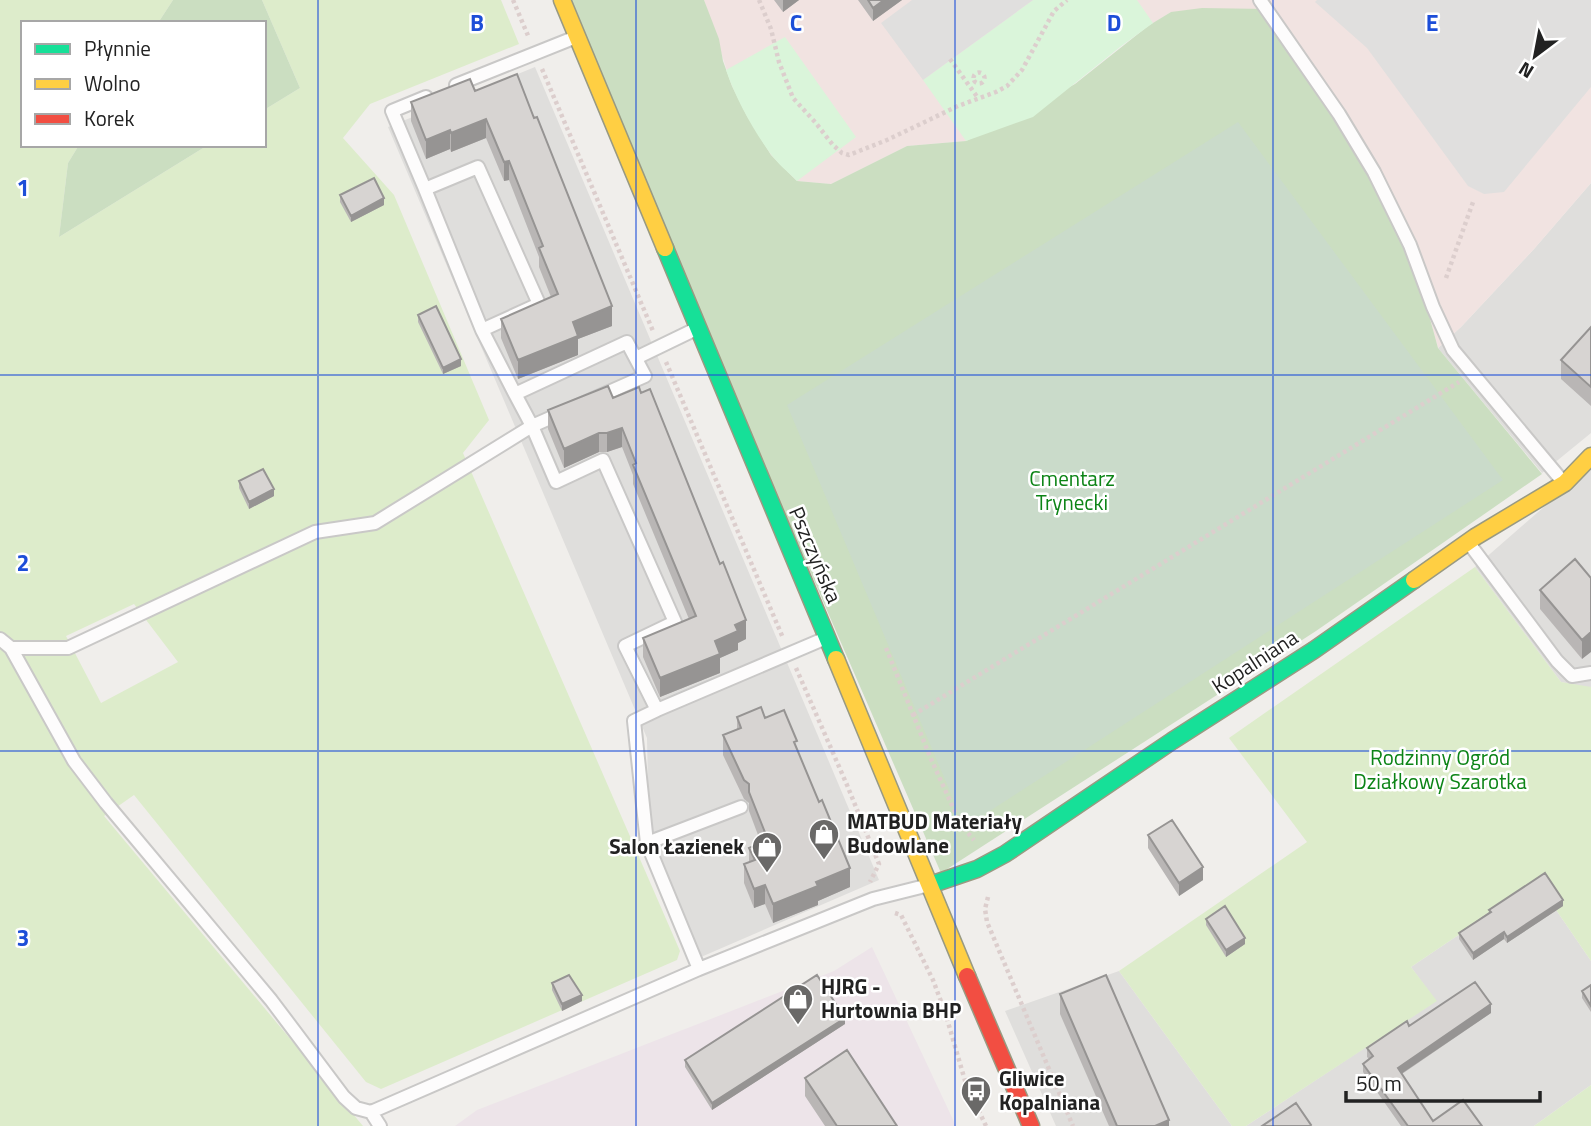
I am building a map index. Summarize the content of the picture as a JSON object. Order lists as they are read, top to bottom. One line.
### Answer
{"streets":{"main road":["Pszczyńska","Kopalniana"]},"crossings":[["Pszczyńska","Kopalniana"]],"parks":["Cmentarz Trynecki","Rodzinny Ogród Działkowy Szarotka"],"places":{"shop":["MATBUD Materiały Budowlane","Salon Łazienek","HJRG - Hurtownia BHP"],"bus stop":["Gliwice Kopalniana"]},"legend":["Płynnie","Wolno","Korek"],"scale_bar":"50 m","north":"bottom left","grid":{"columns":["B","C","D","E"],"rows":["1","2","3"]}}
